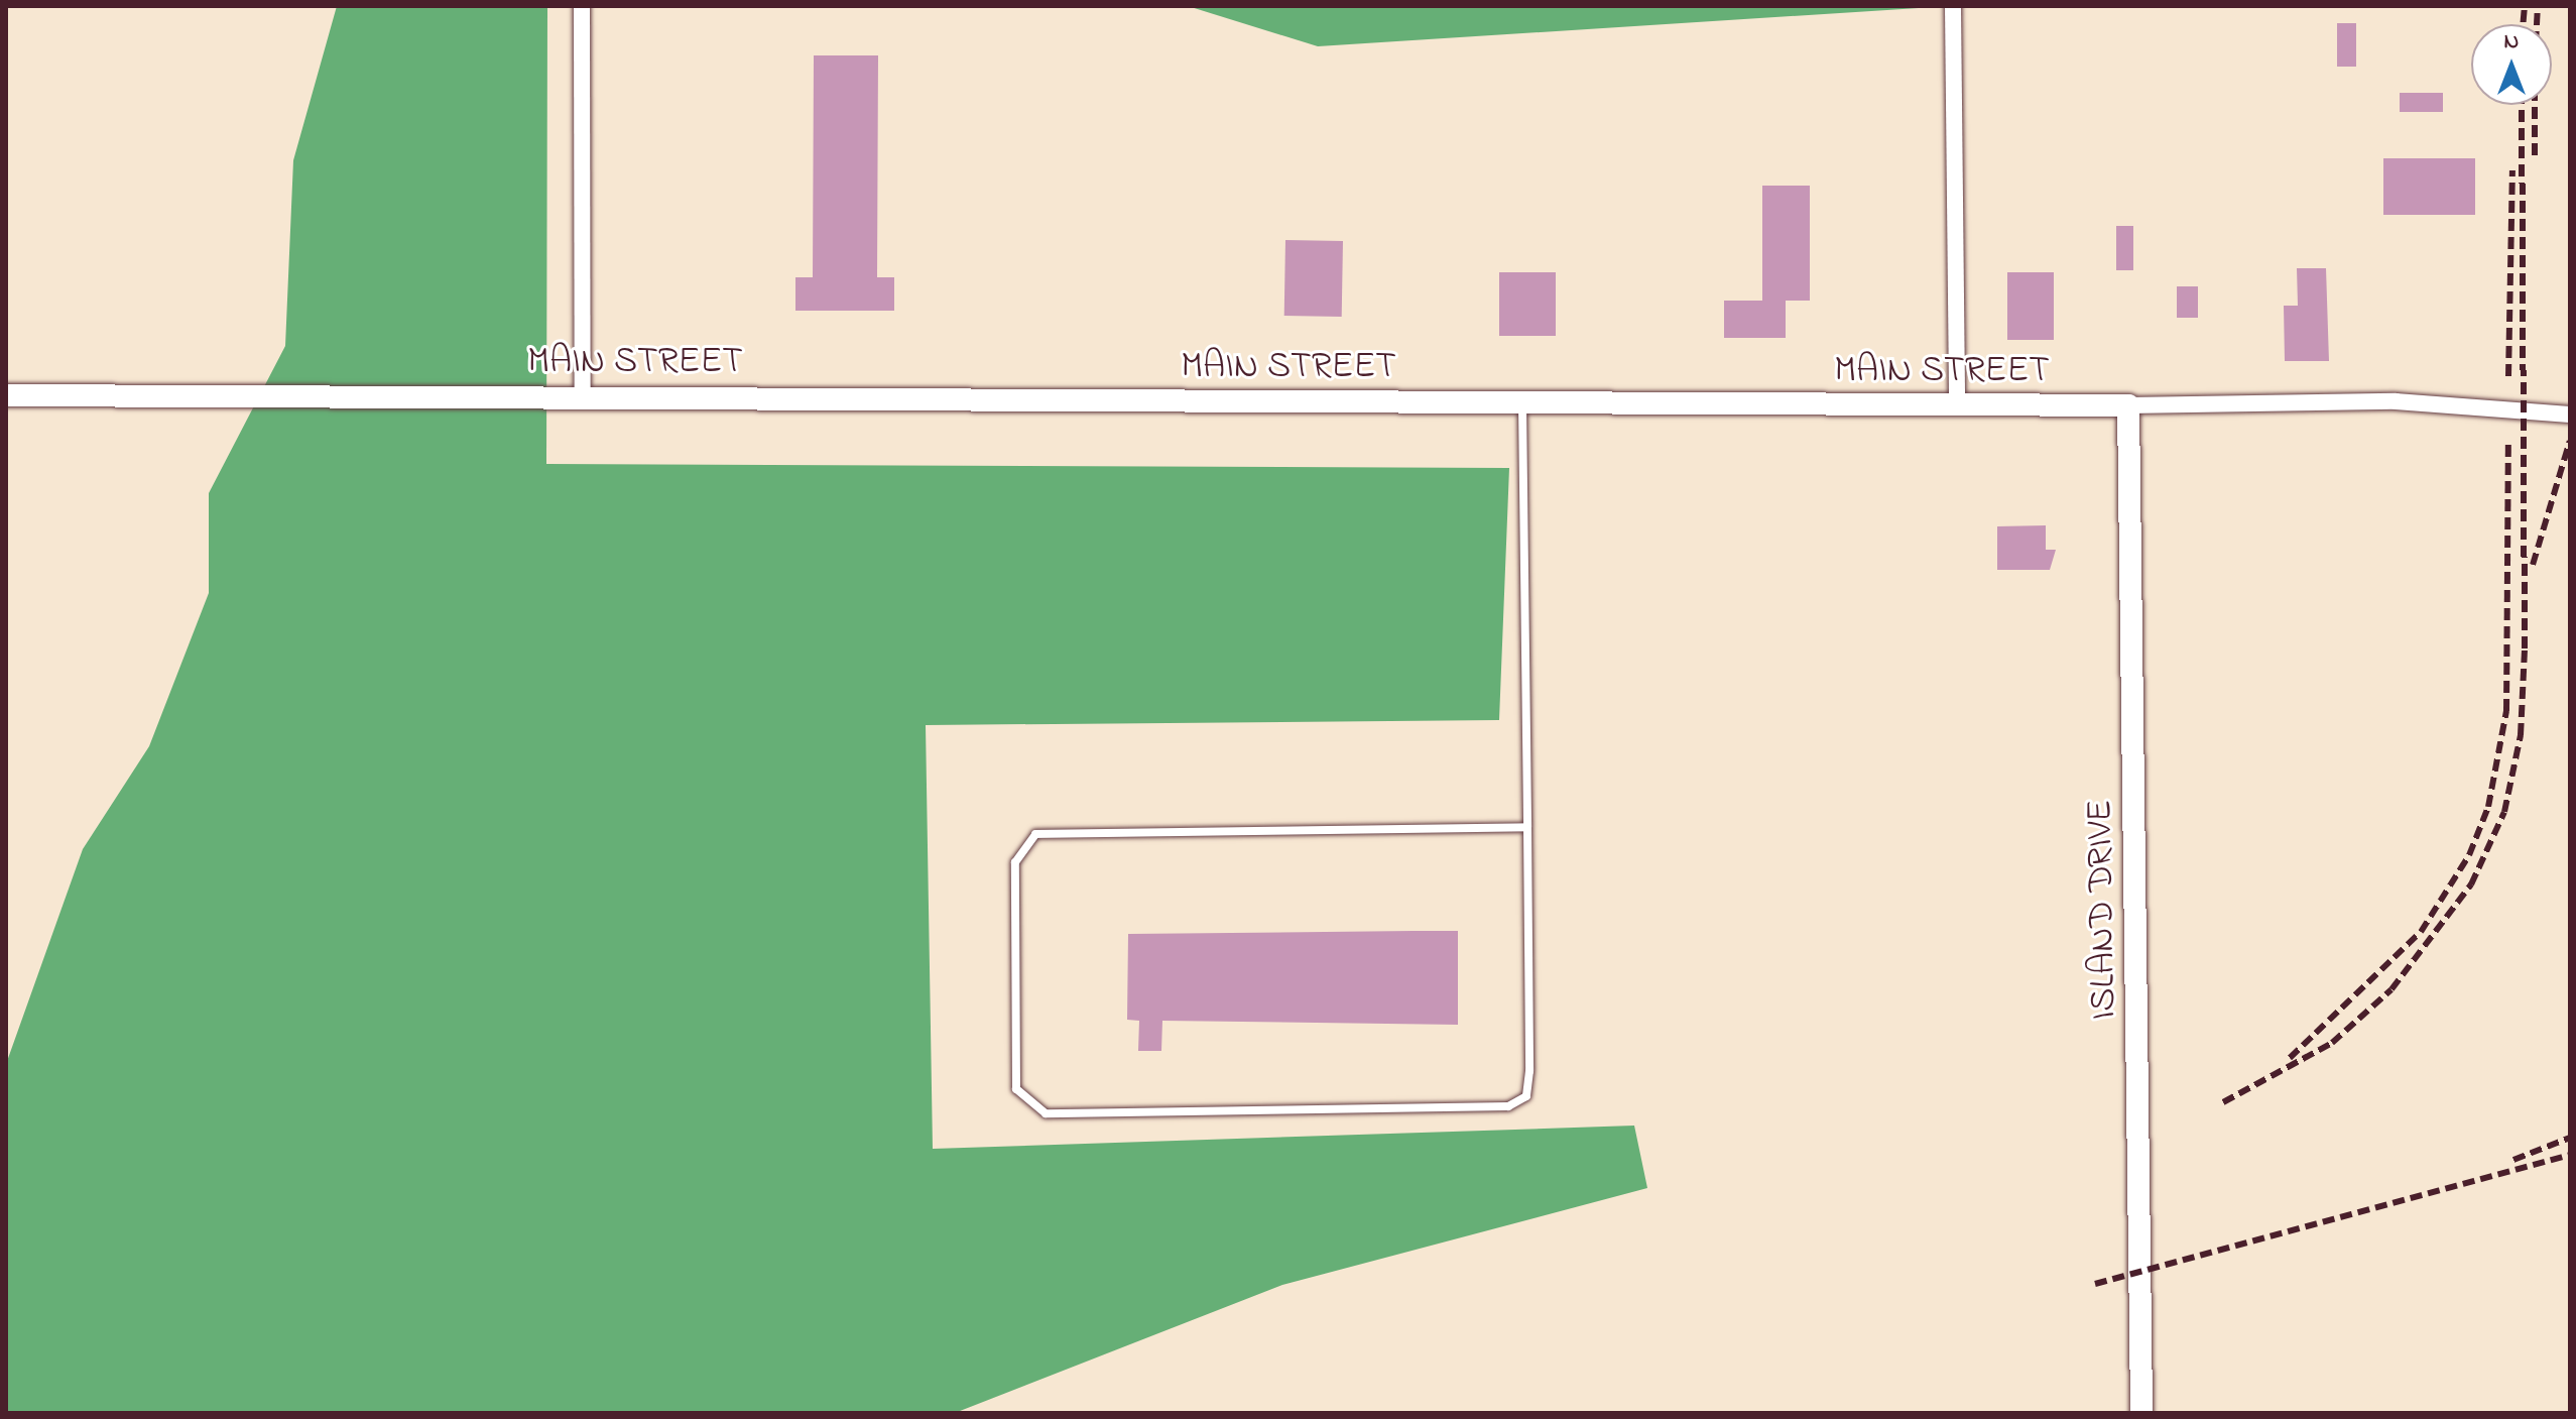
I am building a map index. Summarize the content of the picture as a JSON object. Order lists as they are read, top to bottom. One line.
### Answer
{"streets":{"street":["MAIN STREET","ISLAND DRIVE"]},"crossings":[["MAIN STREET","ISLAND DRIVE"]],"north":"top"}
